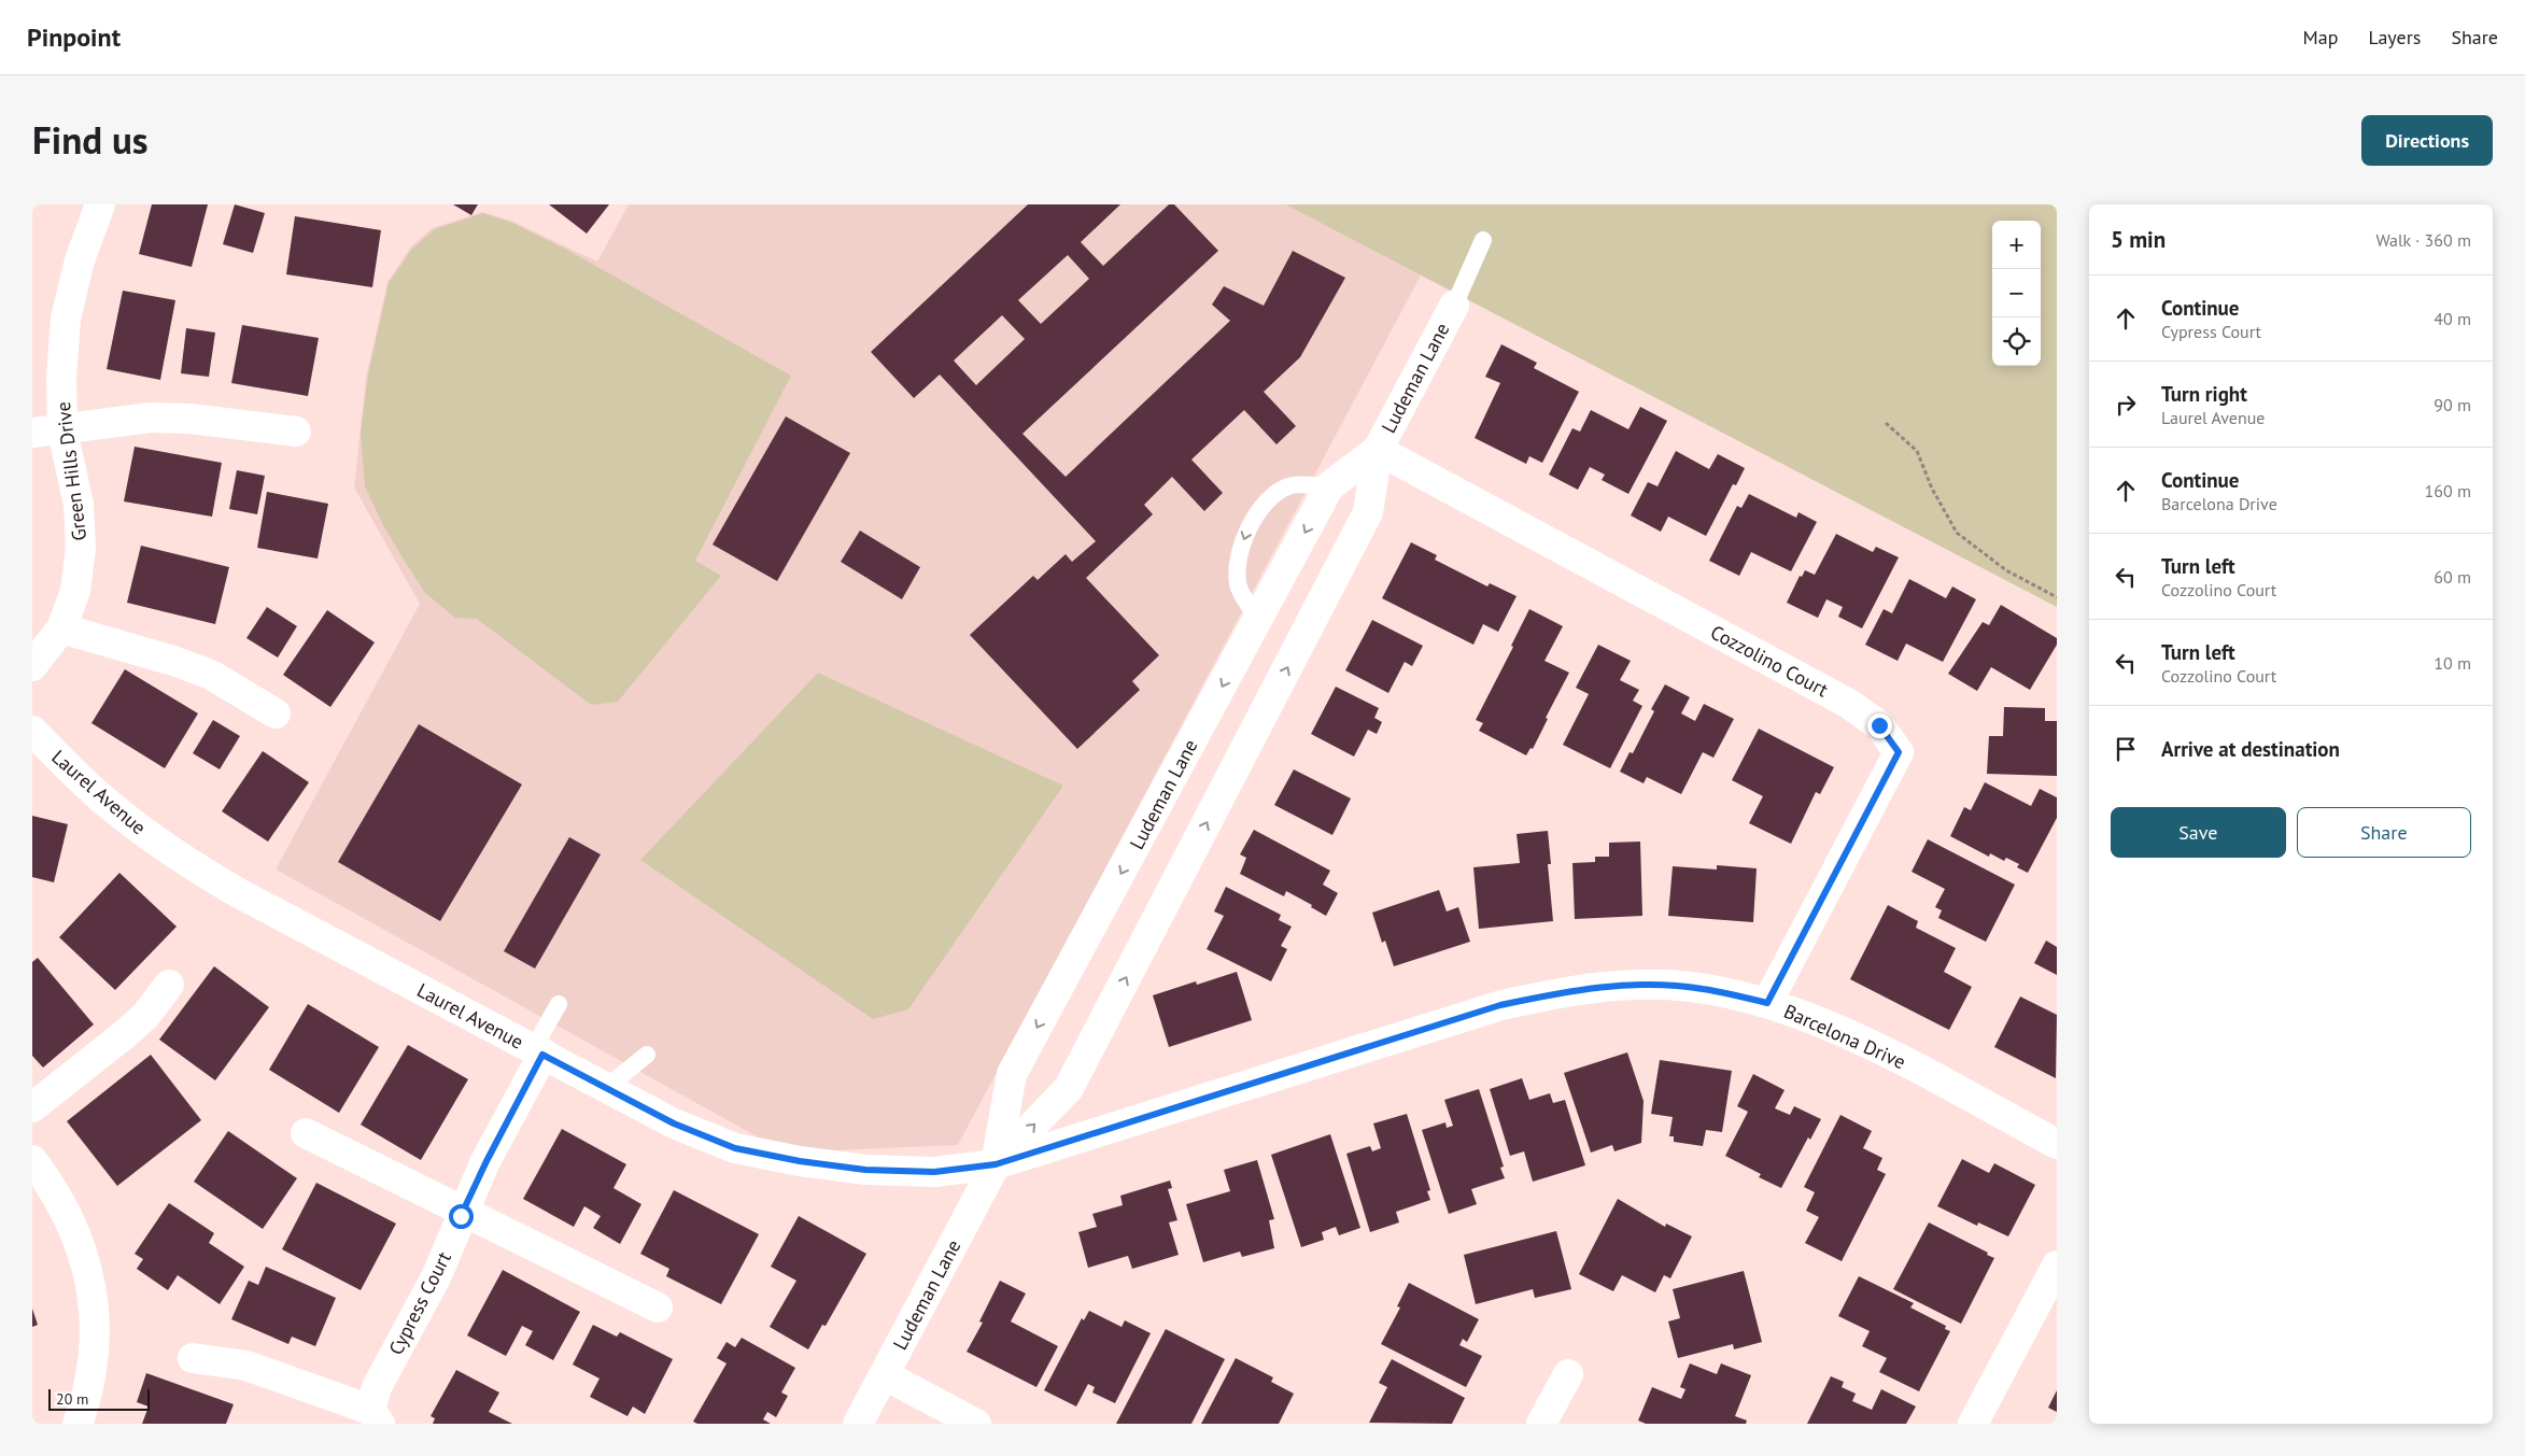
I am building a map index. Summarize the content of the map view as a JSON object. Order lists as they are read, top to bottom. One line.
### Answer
{"streets":{"street":["Ludeman Lane","Green Hills Drive","Cozzolino Court","Laurel Avenue","Barcelona Drive","Cypress Court"]},"crossings":[["Ludeman Lane","Cozzolino Court"],["Ludeman Lane","Laurel Avenue"],["Ludeman Lane","Barcelona Drive"],["Cozzolino Court","Barcelona Drive"],["Laurel Avenue","Barcelona Drive"],["Laurel Avenue","Cypress Court"]],"scale_bar":"20 m","page":{"header":"Pinpoint","nav":["Map","Layers","Share"],"title":"Find us","buttons":["Directions",["Save","Share"]],"heading":["5 min","Walk · 360 m"],"map_buttons":["+","−"],"list":[["Continue","Cypress Court","40 m"],["Turn right","Laurel Avenue","90 m"],["Continue","Barcelona Drive","160 m"],["Turn left","Cozzolino Court","60 m"],["Turn left","Cozzolino Court","10 m"],"Arrive at destination"],"scale":"20 m"}}
